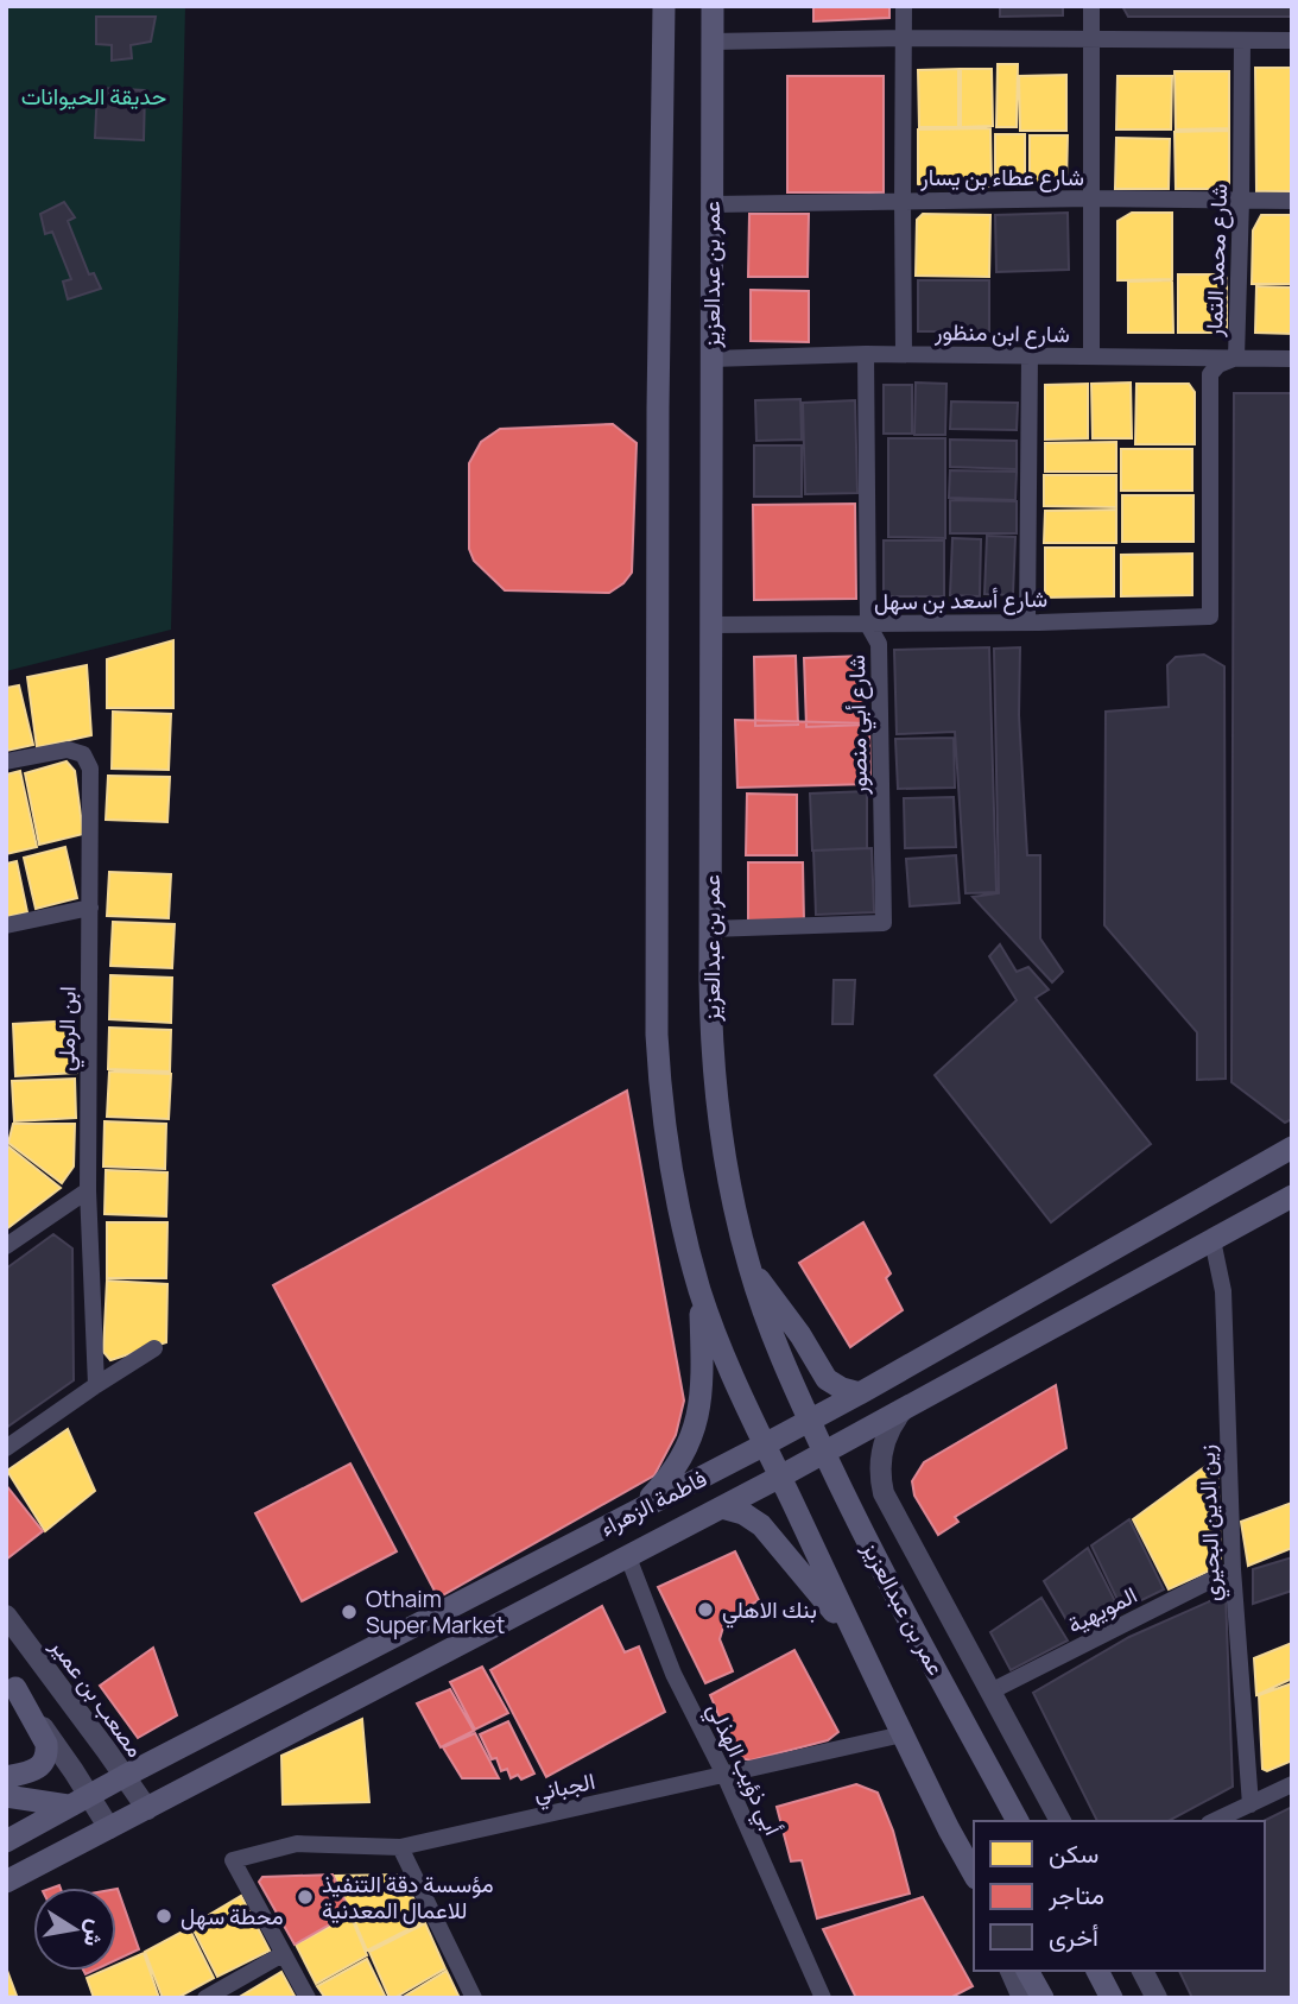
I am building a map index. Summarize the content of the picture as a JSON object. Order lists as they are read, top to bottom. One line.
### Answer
{"streets":{"main road":["عمر بن عبدالعزيز","فاطمة الزهراء"],"street":["شارع عطاء بن يسار","شارع محمد التمار","شارع ابن منظور","شارع أسعد بن سهل","شارع أبي منصور","ابن الرملي","زين الدين البحيري","المويهية","مصعب بن عمير","أبي ذؤيب الهذلي","الجباني"]},"crossings":[["شارع عطاء بن يسار","شارع محمد التمار"],["شارع عطاء بن يسار","عمر بن عبدالعزيز"],["شارع محمد التمار","شارع ابن منظور"],["شارع محمد التمار","شارع أسعد بن سهل"],["عمر بن عبدالعزيز","شارع ابن منظور"],["عمر بن عبدالعزيز","شارع أسعد بن سهل"],["عمر بن عبدالعزيز","شارع أبي منصور"],["عمر بن عبدالعزيز","فاطمة الزهراء"],["عمر بن عبدالعزيز","المويهية"],["شارع ابن منظور","شارع أبي منصور"],["شارع أسعد بن سهل","شارع أبي منصور"],["فاطمة الزهراء","مصعب بن عمير"],["زين الدين البحيري","المويهية"],["أبي ذؤيب الهذلي","الجباني"]],"parks":["حديقة الحيوانات"],"places":["بنك الاهلي","Othaim Super Market","مؤسسة دقة التنفيذ للاعمال المعدنية","محطة سهل"],"legend":["سكن","متاجر","أخرى"],"north":"right"}
